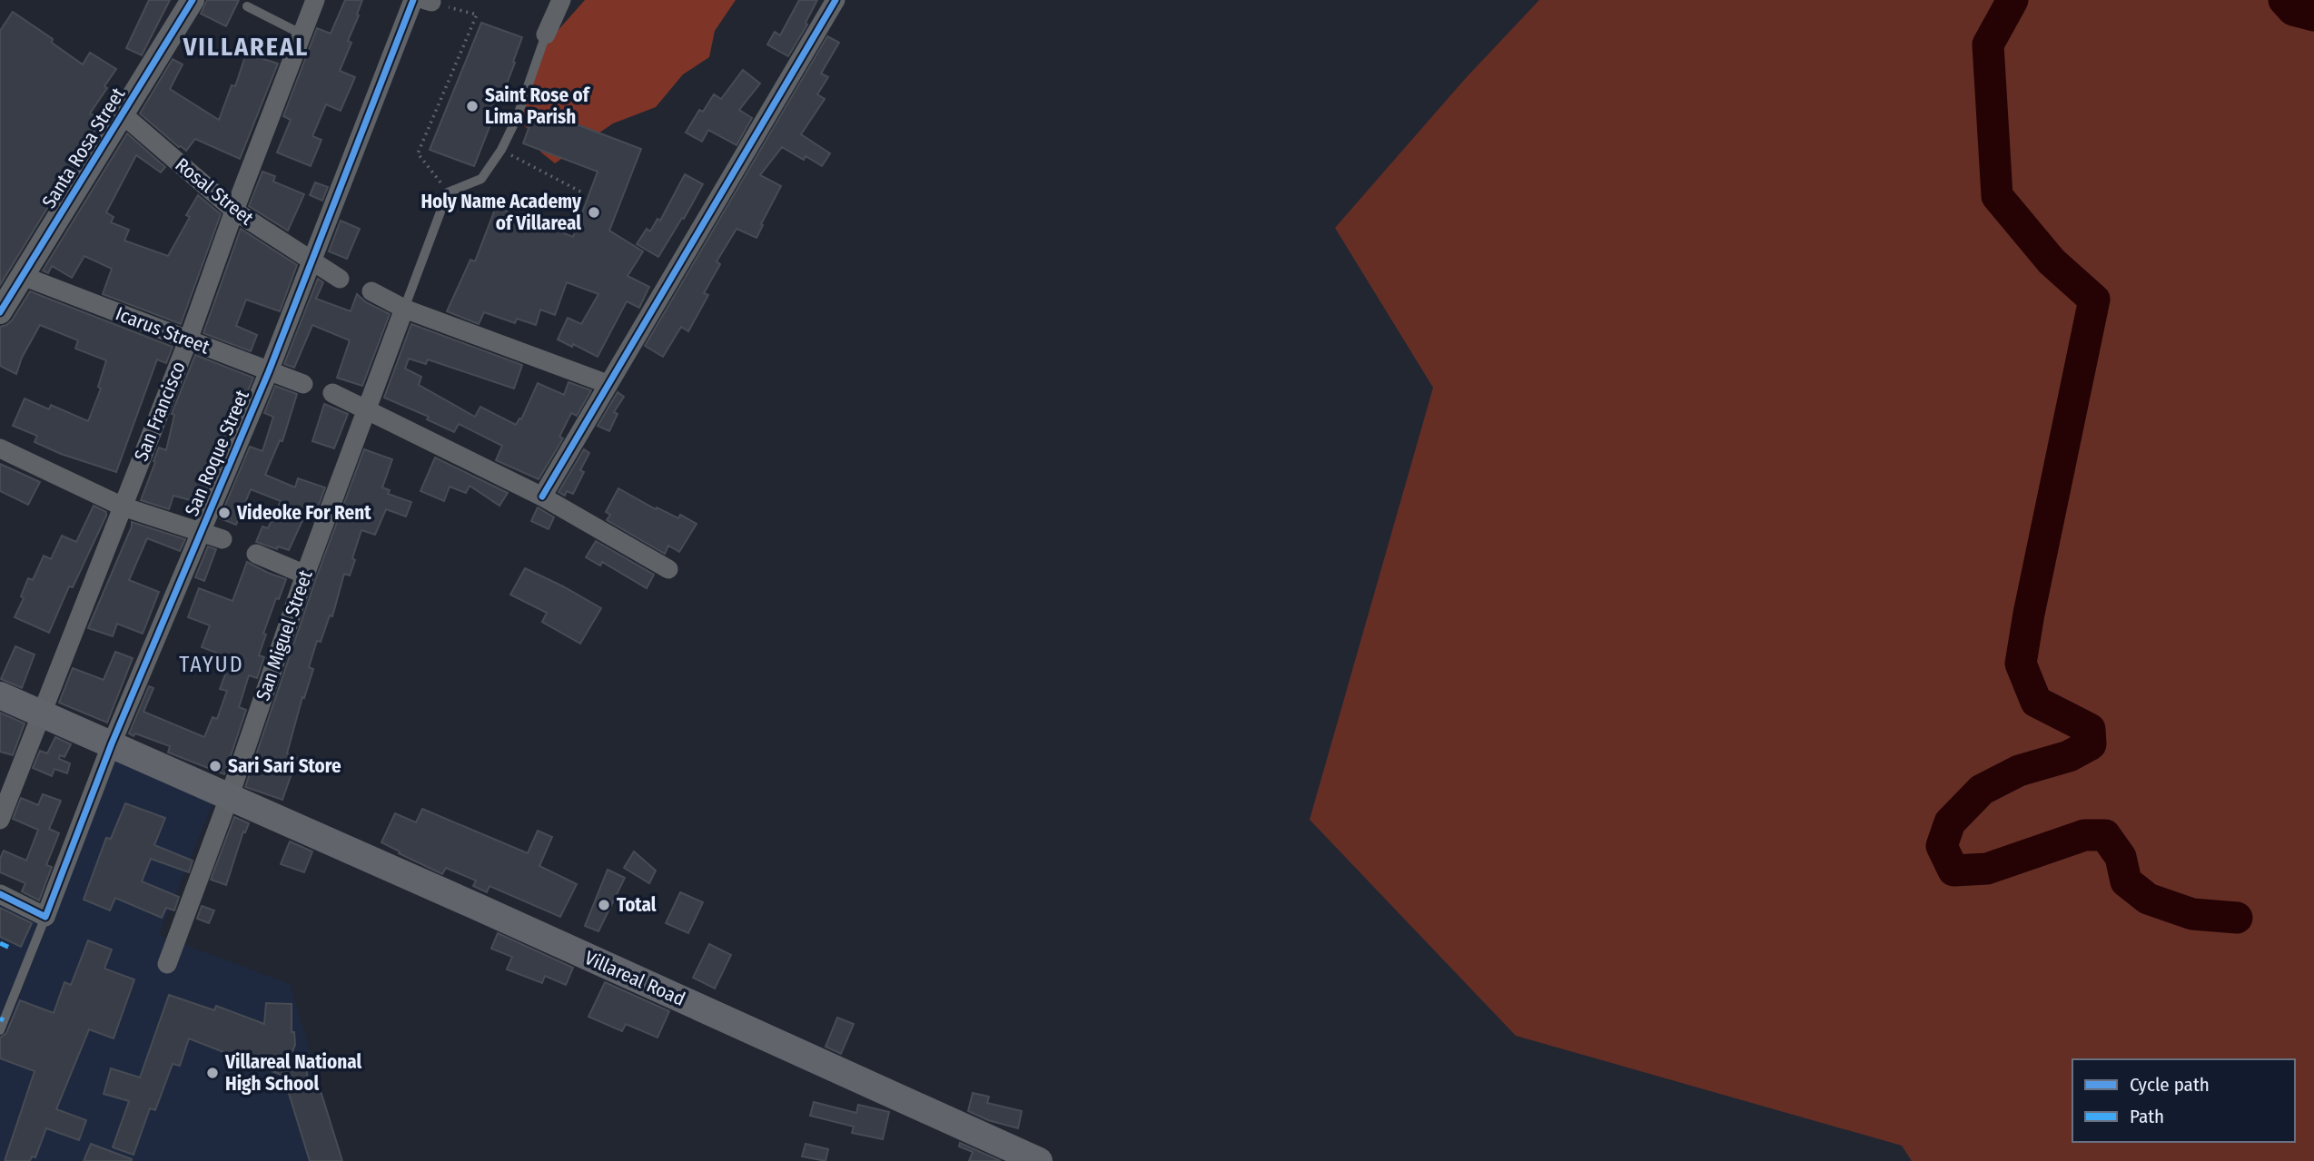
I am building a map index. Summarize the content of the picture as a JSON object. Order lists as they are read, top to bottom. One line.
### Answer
{"streets":{"main road":["Villareal Road"],"street":["Santa Rosa Street","Rosal Street","Icarus Street","San Francisco","San Roque Street","San Miguel Street"]},"crossings":[["Santa Rosa Street","Rosal Street"],["Santa Rosa Street","Icarus Street"],["Rosal Street","San Francisco"],["Rosal Street","San Roque Street"],["Icarus Street","San Francisco"],["Icarus Street","San Roque Street"],["San Francisco","Villareal Road"],["San Roque Street","Villareal Road"],["San Miguel Street","Villareal Road"]],"districts":["VILLAREAL","TAYUD"],"places":["Saint Rose of Lima Parish","Holy Name Academy of Villareal","Videoke For Rent","Sari Sari Store","Total","Villareal National High School"],"legend":["Cycle path","Path"]}
